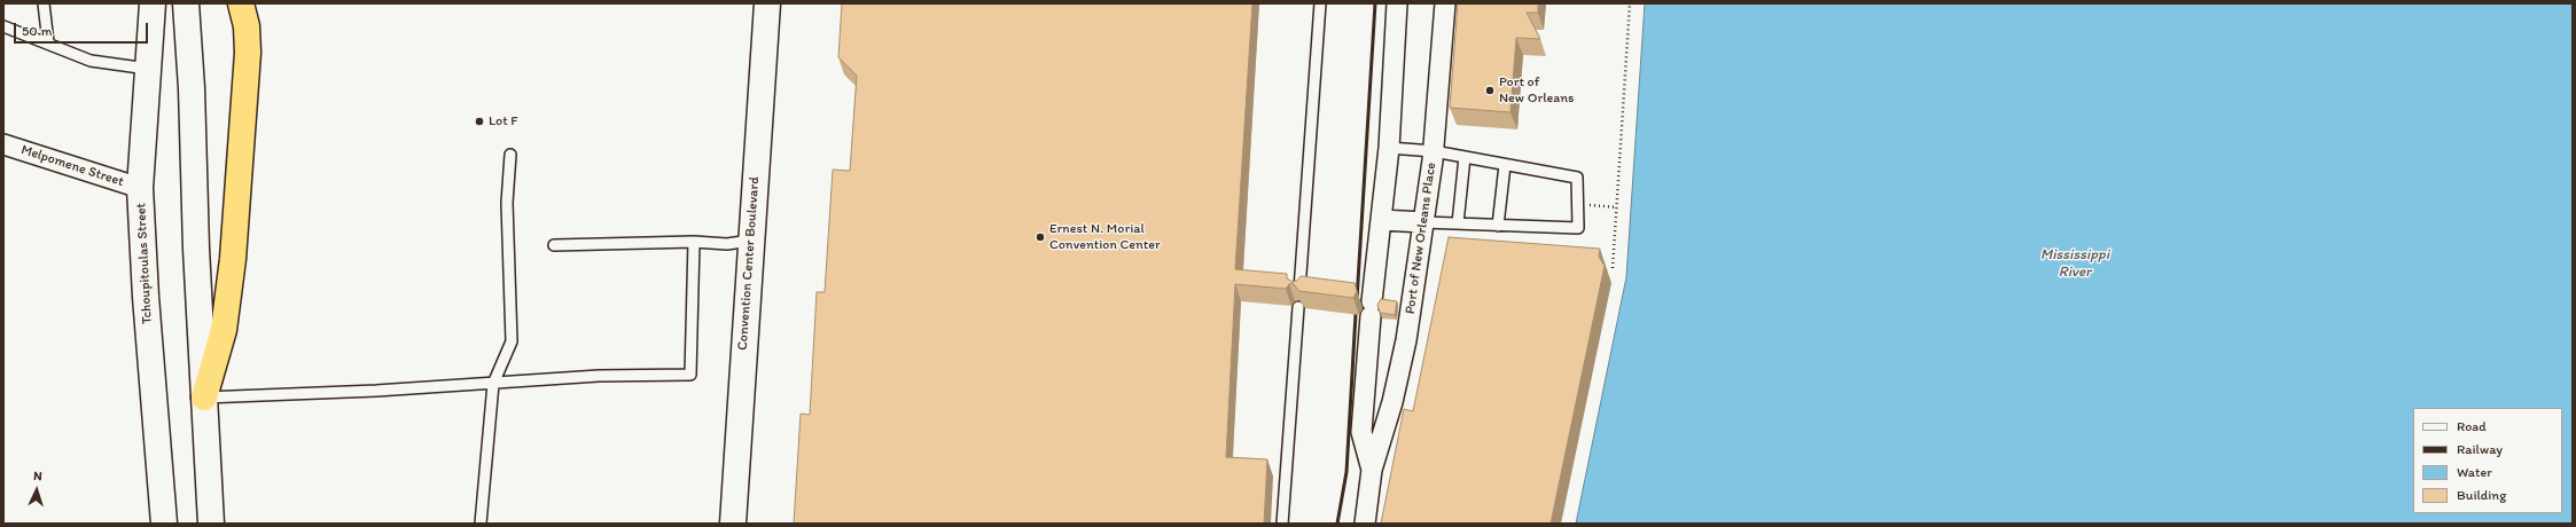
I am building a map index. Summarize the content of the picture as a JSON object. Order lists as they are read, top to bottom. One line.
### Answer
{"streets":{"street":["Melpomene Street","Port of New Orleans Place","Tchoupitoulas Street","Convention Center Boulevard"]},"crossings":[["Melpomene Street","Tchoupitoulas Street"]],"water":["Mississippi River"],"places":["Port of New Orleans","Lot F","Ernest N. Morial Convention Center"],"legend":["Road","Railway","Water","Building"],"scale_bar":"50 m","north":"top"}
